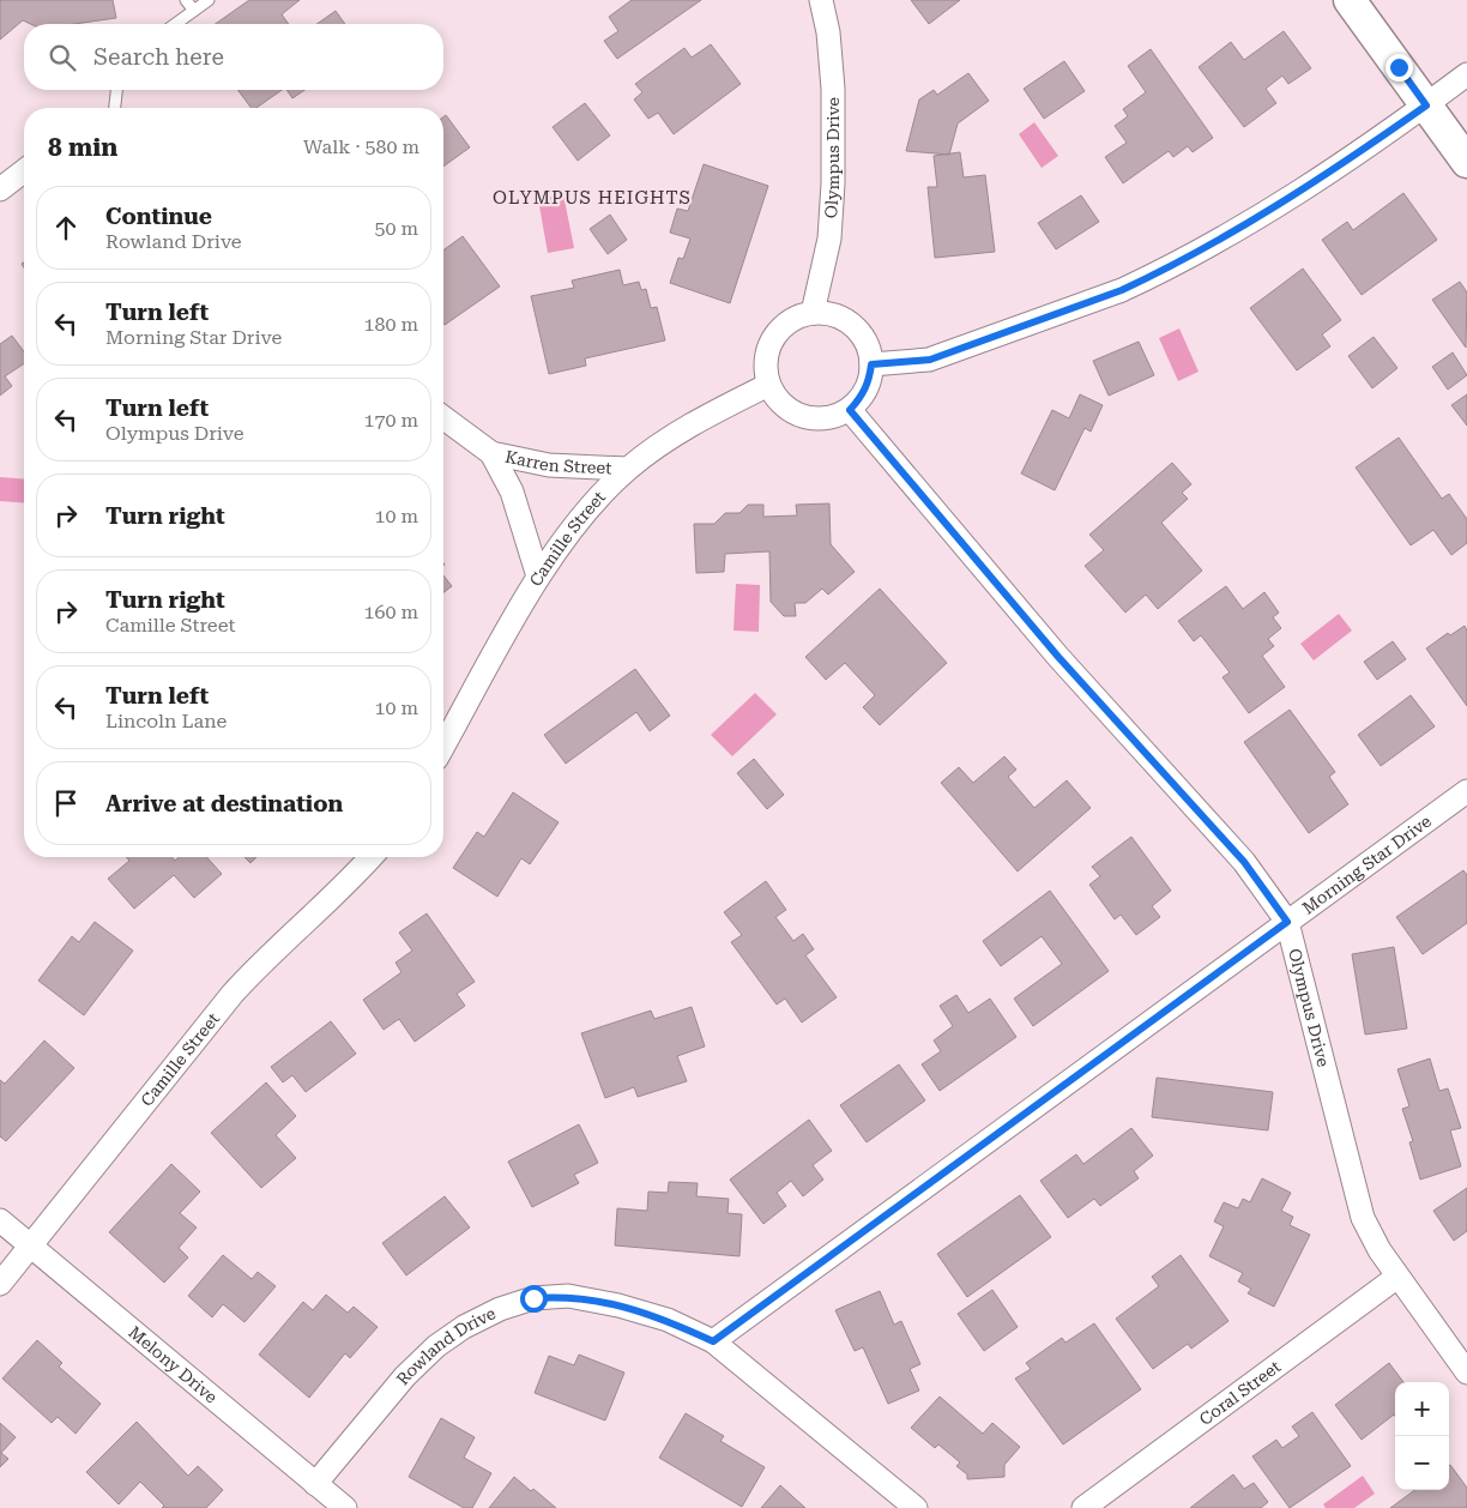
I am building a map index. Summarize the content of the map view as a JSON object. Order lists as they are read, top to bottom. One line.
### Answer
{"streets":{"street":["Olympus Drive","Karren Street","Camille Street","Morning Star Drive","Rowland Drive","Melony Drive","Coral Street"]},"crossings":[["Olympus Drive","Camille Street"],["Olympus Drive","Morning Star Drive"],["Olympus Drive","Coral Street"],["Karren Street","Camille Street"],["Camille Street","Melony Drive"],["Morning Star Drive","Rowland Drive"],["Rowland Drive","Melony Drive"]],"districts":["OLYMPUS HEIGHTS"],"page":{"search":"Search here","heading":["8 min","Walk · 580 m"],"list":[["Continue","Rowland Drive","50 m"],["Turn left","Morning Star Drive","180 m"],["Turn left","Olympus Drive","170 m"],["Turn right","10 m"],["Turn right","Camille Street","160 m"],["Turn left","Lincoln Lane","10 m"],"Arrive at destination"],"map_buttons":["+","−"]}}
